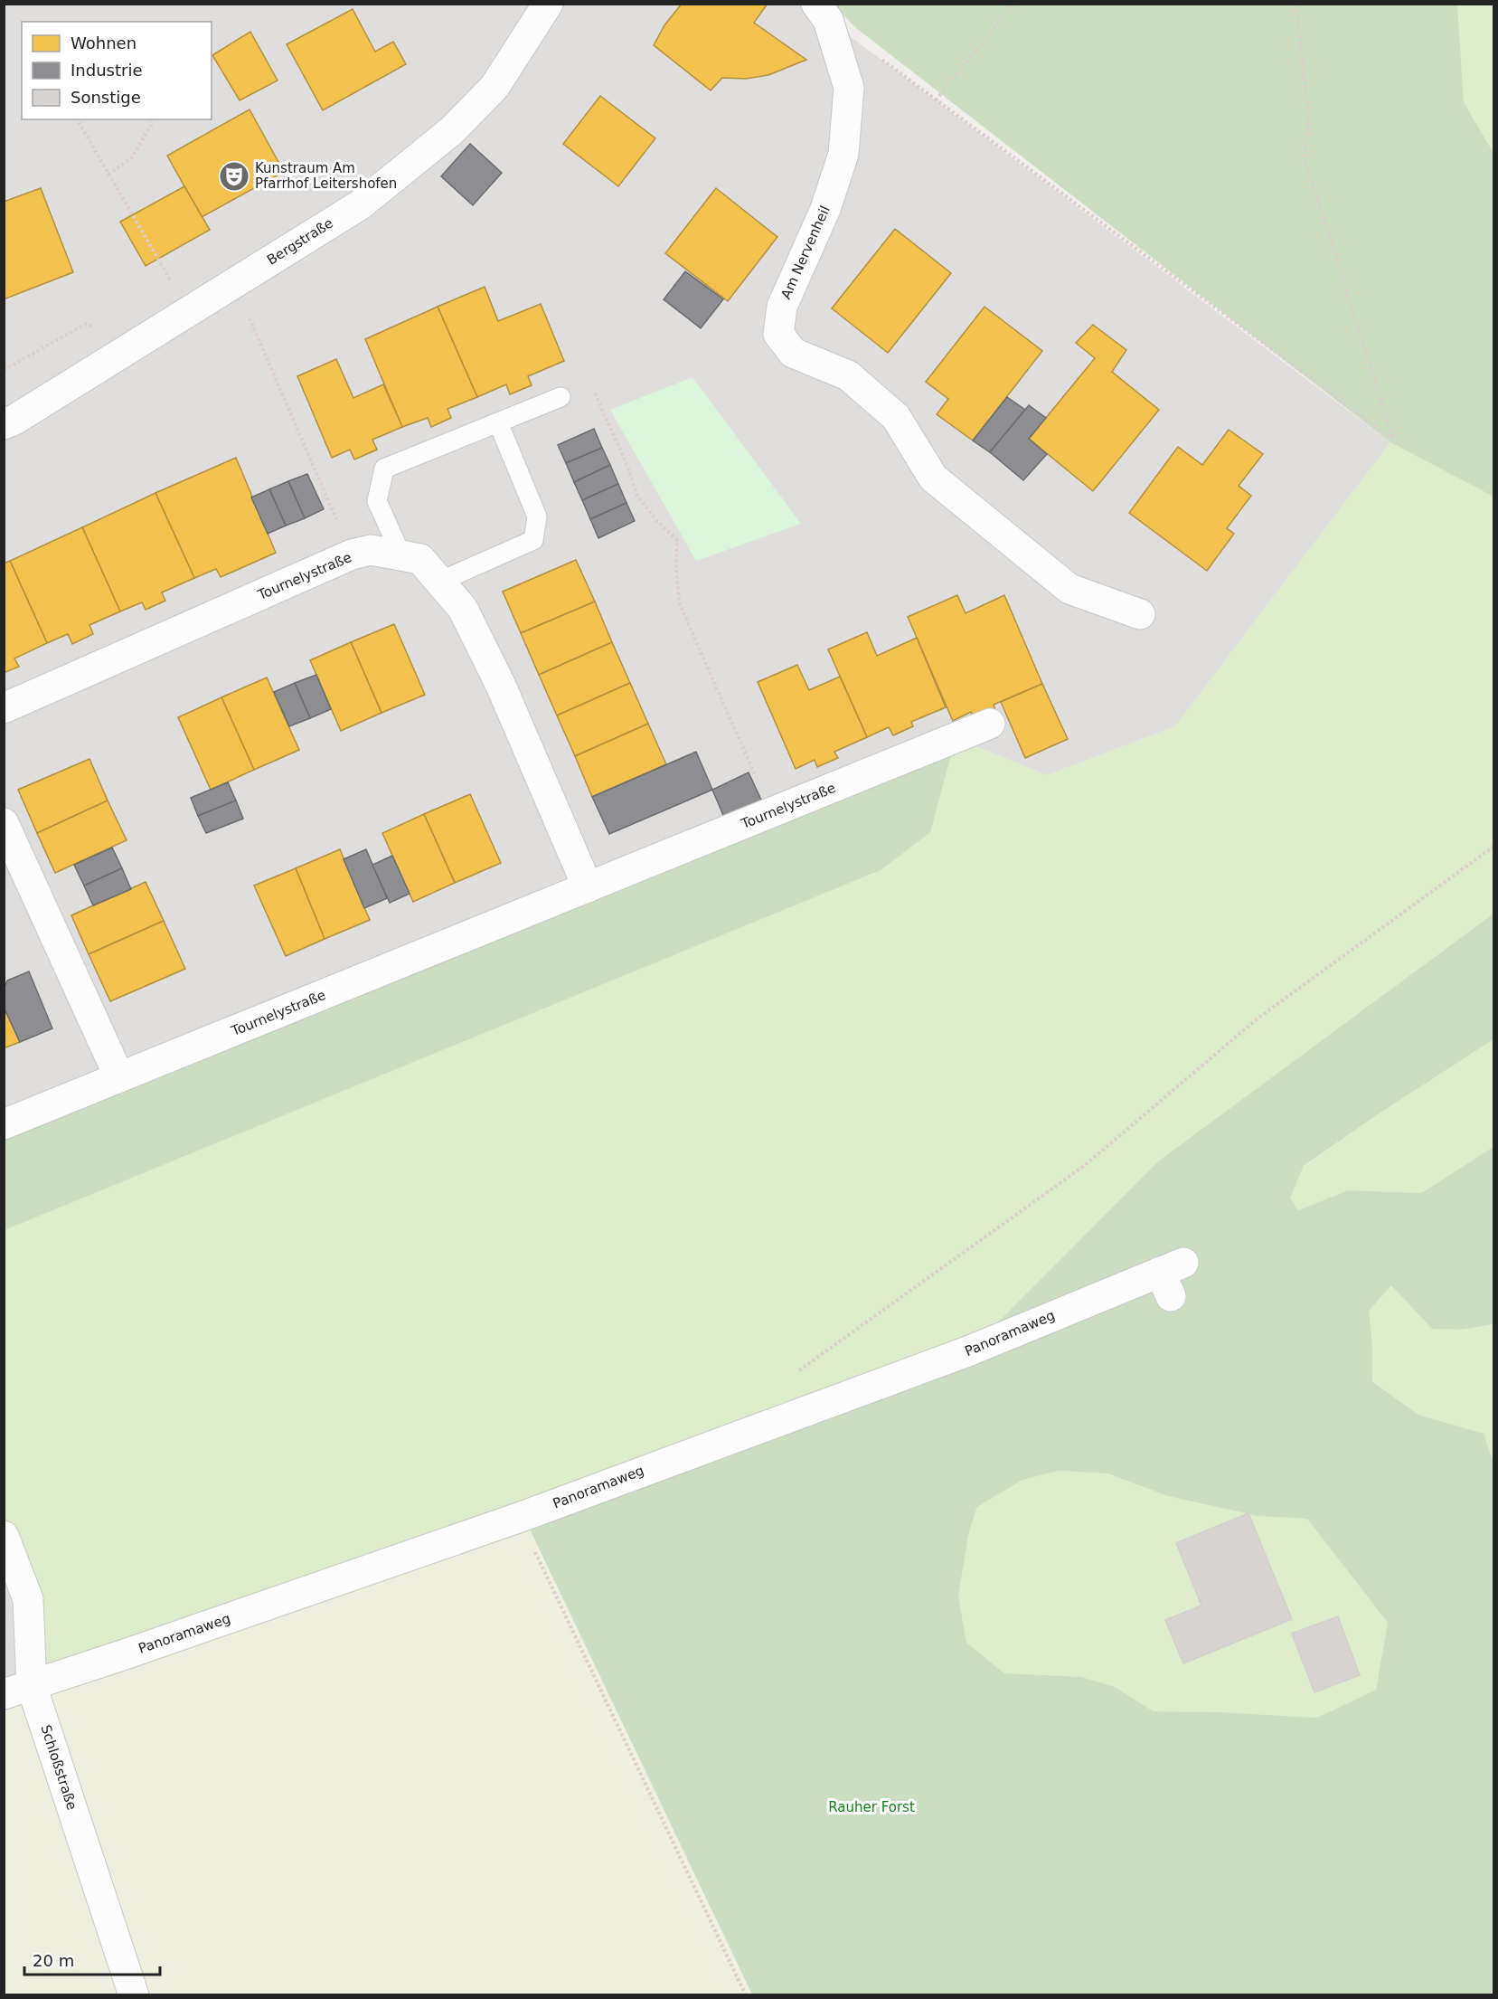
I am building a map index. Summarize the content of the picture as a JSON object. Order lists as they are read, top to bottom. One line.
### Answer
{"streets":{"street":["Bergstraße","Am Nervenheil","Tournelystraße","Panoramaweg","Schloßstraße"]},"crossings":[["Panoramaweg","Schloßstraße"]],"parks":["Rauher Forst"],"places":{"theatre":["Kunstraum Am Pfarrhof Leitershofen"]},"legend":["Wohnen","Industrie","Sonstige"],"scale_bar":"20 m"}
